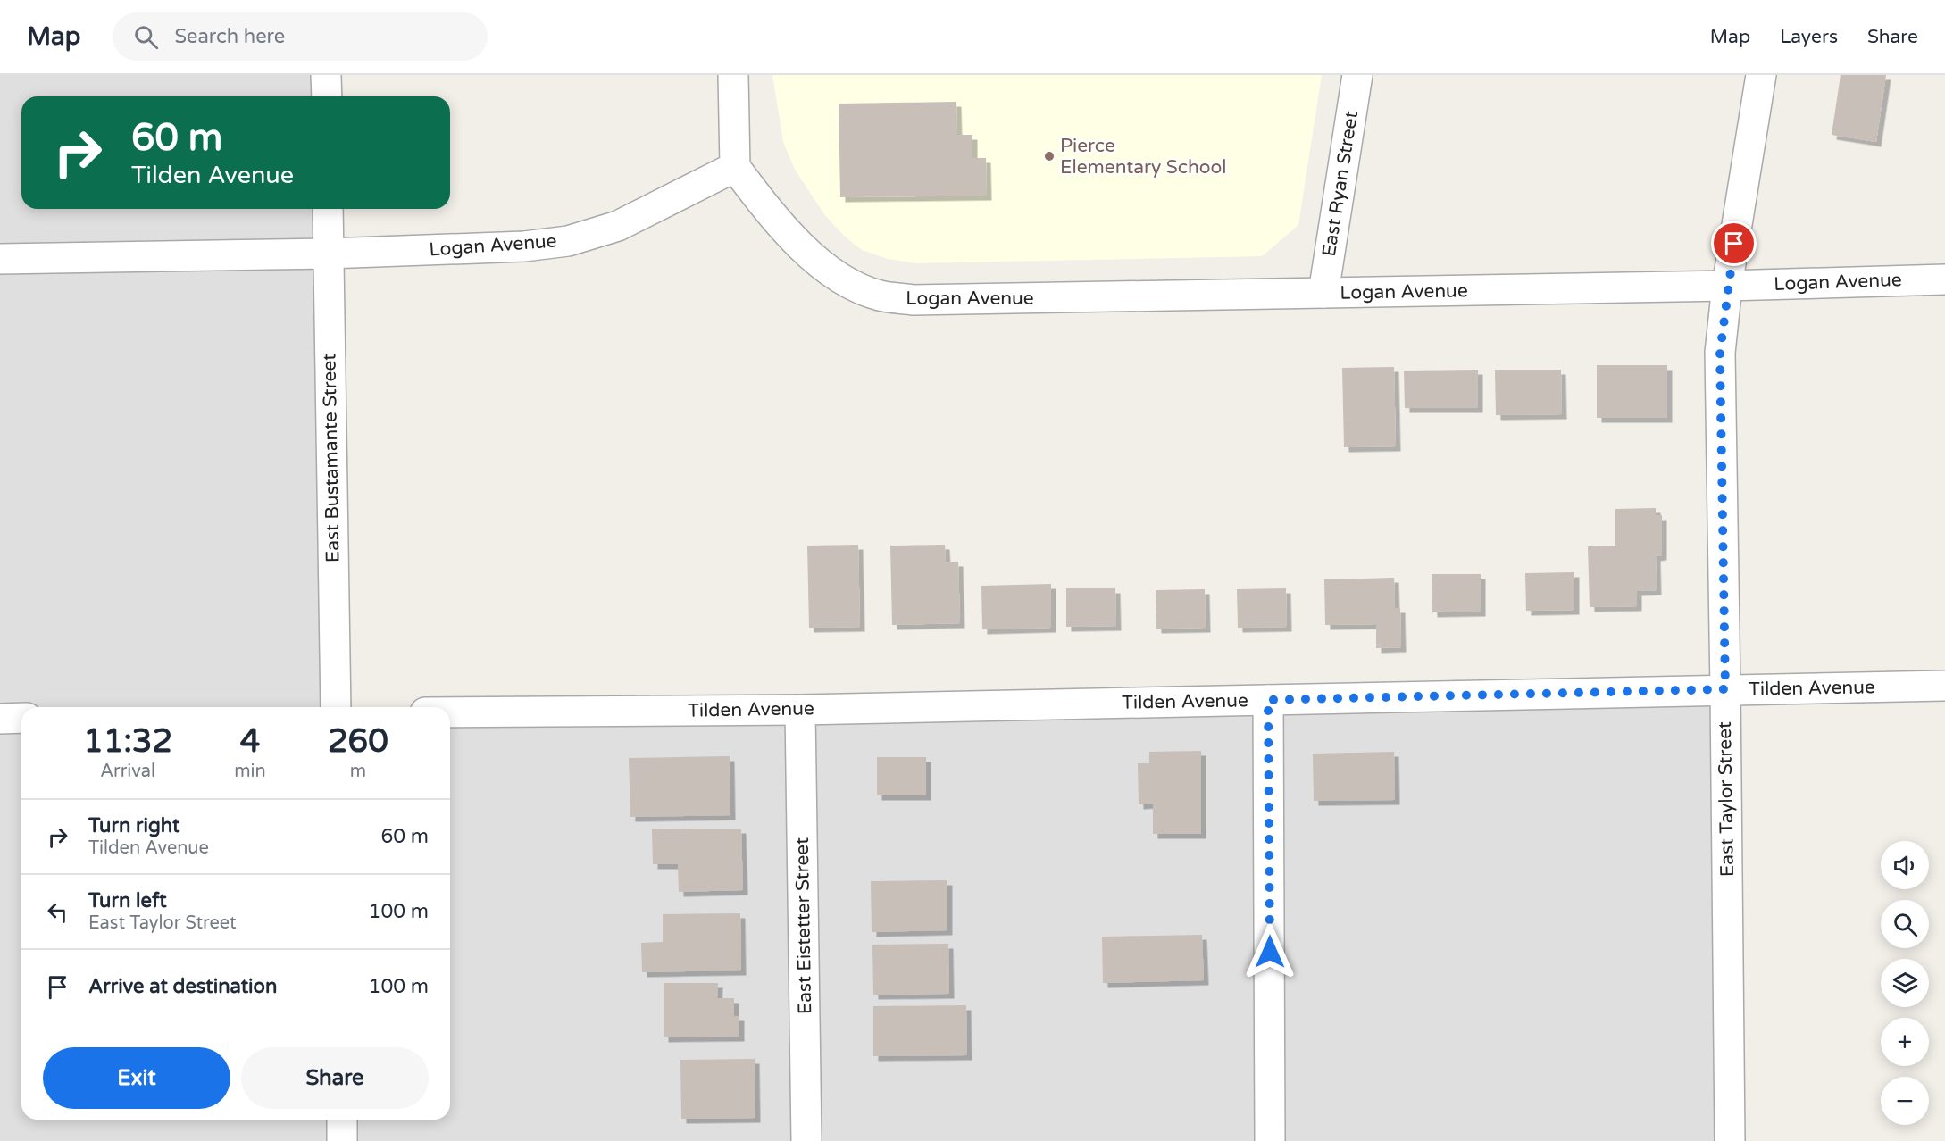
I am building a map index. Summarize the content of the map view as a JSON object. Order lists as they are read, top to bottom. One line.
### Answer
{"streets":{"street":["East Ryan Street","Logan Avenue","East Bustamante Street","Tilden Avenue","East Taylor Street","East Eistetter Street"]},"crossings":[["East Ryan Street","Logan Avenue"],["Logan Avenue","East Bustamante Street"],["Logan Avenue","East Taylor Street"],["Tilden Avenue","East Taylor Street"],["Tilden Avenue","East Eistetter Street"]],"places":["Pierce Elementary School"],"page":{"header":"Map","search":"Search here","nav":["Map","Layers","Share"],"turn":["60 m","Tilden Avenue"],"eta":["11:32","Arrival","4","min","260","m"],"list":[{"name":"Turn right","note":"Tilden Avenue","value":"60 m"},{"name":"Turn left","note":"East Taylor Street","value":"100 m"},{"name":"Arrive at destination","value":"100 m"}],"map_buttons":["+","−"],"buttons":["Exit","Share"]}}
